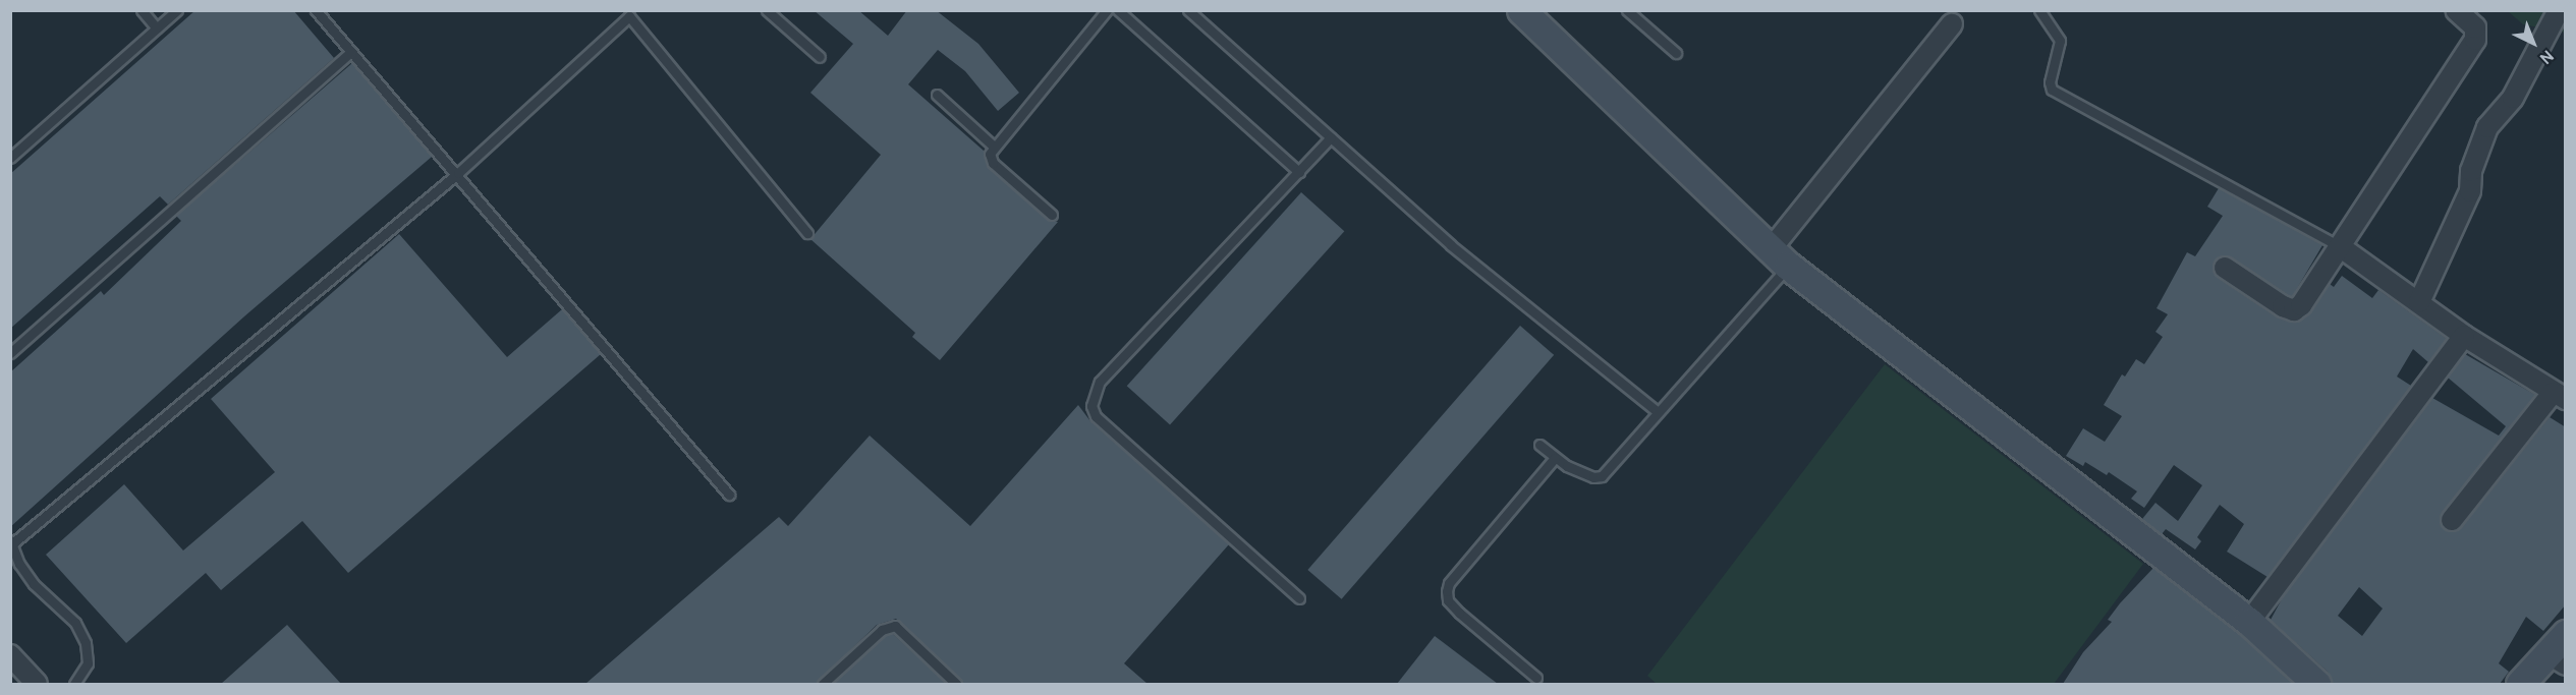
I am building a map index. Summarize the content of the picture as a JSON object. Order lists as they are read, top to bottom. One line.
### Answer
{"north":"bottom right"}
